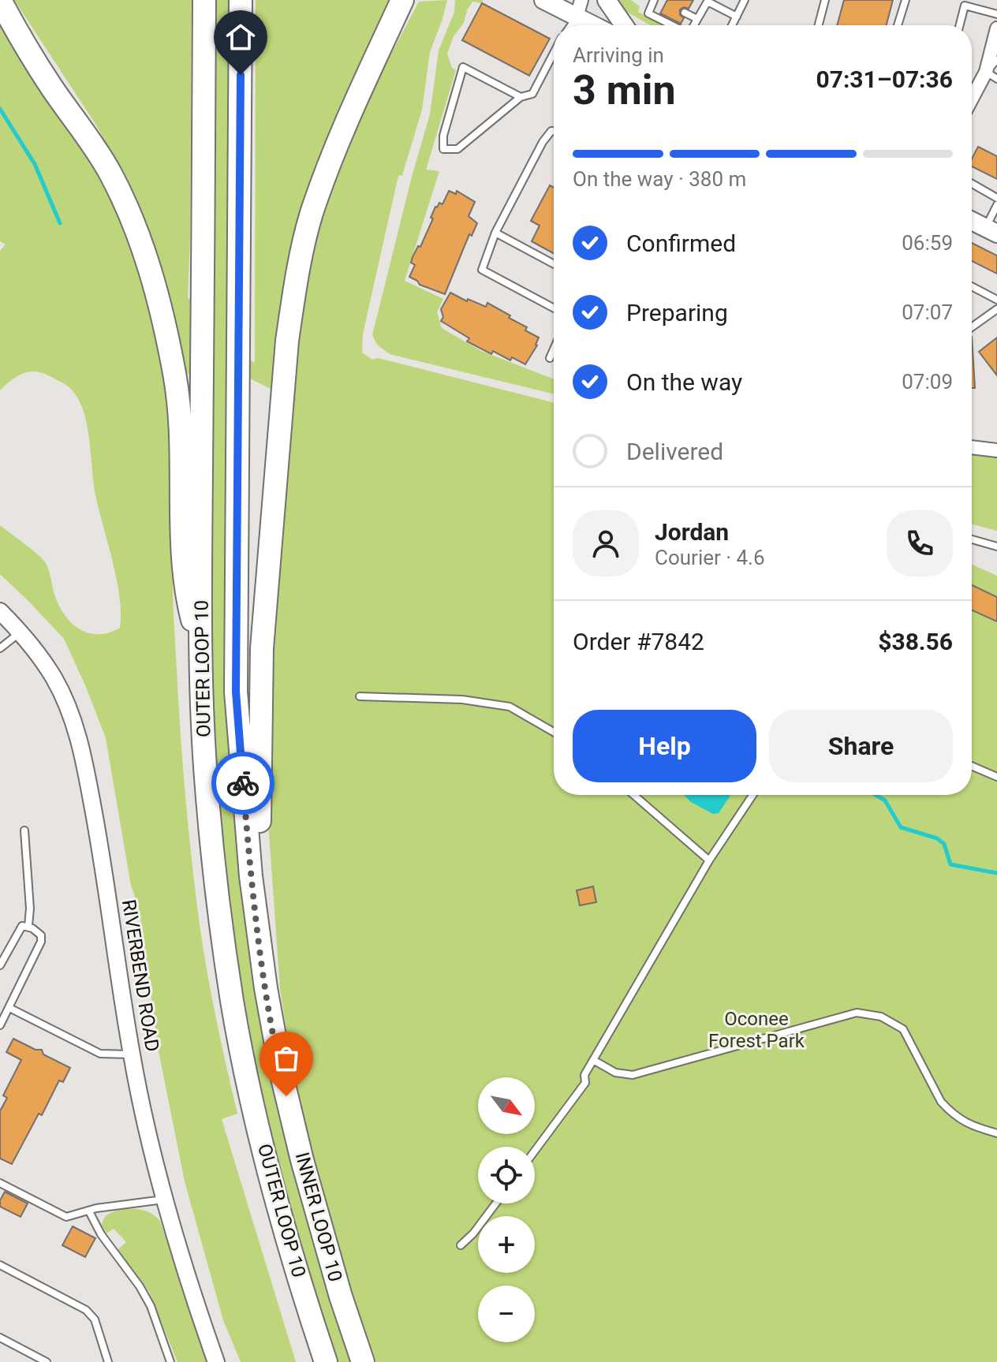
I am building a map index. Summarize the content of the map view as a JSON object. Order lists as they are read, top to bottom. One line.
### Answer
{"streets":{"highway":["OUTER LOOP 10","INNER LOOP 10"],"street":["RIVERBEND ROAD"]},"parks":["Oconee Forest Park"],"north":"bottom right","page":{"heading":["3 min","Arriving in","07:31–07:36"],"panel":["Jordan","Courier · 4.6","Order #7842","$38.56"],"bar":"On the way · 380 m","list":[["Confirmed","06:59"],["Preparing","07:07"],["On the way","07:09"],"Delivered"],"buttons":["Help","Share"],"map_buttons":["+","−"]}}
